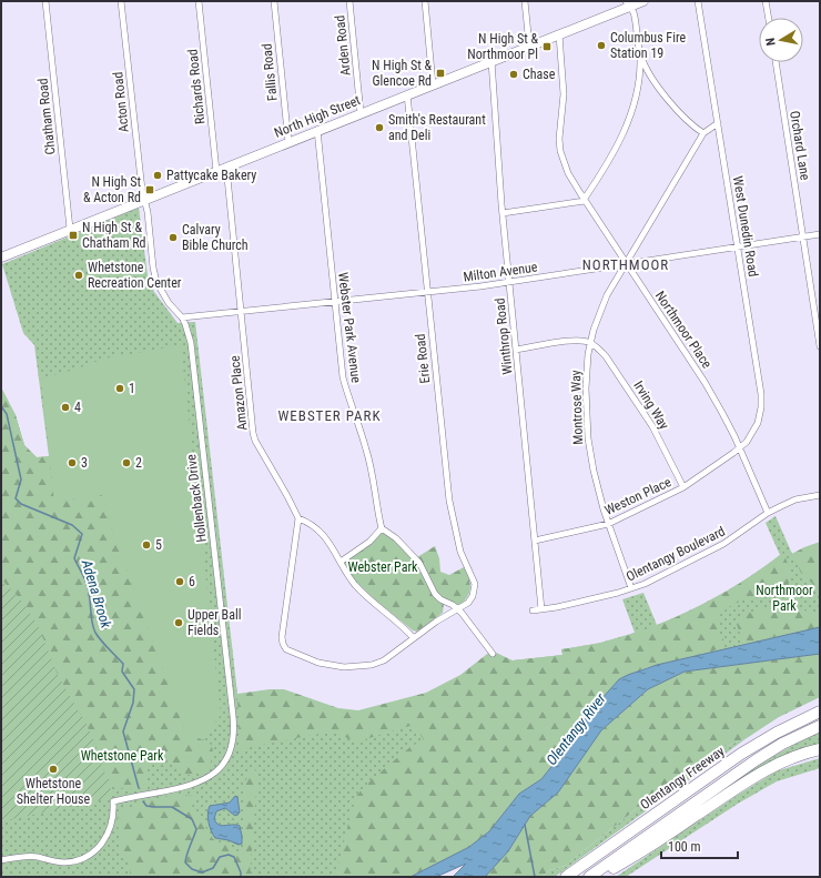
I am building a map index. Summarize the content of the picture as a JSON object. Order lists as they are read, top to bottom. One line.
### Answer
{"streets":{"highway":["Olentangy Freeway"],"main road":["North High Street"],"street":["Arden Road","Fallis Road","Richards Road","Acton Road","Chatham Road","Orchard Lane","West Dunedin Road","Milton Avenue","Webster Park Avenue","Northmoor Place","Winthrop Road","Erie Road","Amazon Place","Irving Way","Montrose Way","Weston Place","Hollenback Drive","Olentangy Boulevard"]},"crossings":[["Arden Road","North High Street"],["Fallis Road","North High Street"],["Richards Road","North High Street"],["Acton Road","North High Street"],["Acton Road","Hollenback Drive"],["Chatham Road","North High Street"],["North High Street","Webster Park Avenue"],["North High Street","Northmoor Place"],["North High Street","Winthrop Road"],["North High Street","Erie Road"],["North High Street","Amazon Place"],["North High Street","Hollenback Drive"],["Orchard Lane","Milton Avenue"],["West Dunedin Road","Milton Avenue"],["West Dunedin Road","Northmoor Place"],["West Dunedin Road","Montrose Way"],["West Dunedin Road","Weston Place"],["Milton Avenue","Webster Park Avenue"],["Milton Avenue","Northmoor Place"],["Milton Avenue","Winthrop Road"],["Milton Avenue","Erie Road"],["Milton Avenue","Amazon Place"],["Milton Avenue","Montrose Way"],["Milton Avenue","Hollenback Drive"],["Northmoor Place","Montrose Way"],["Northmoor Place","Weston Place"],["Northmoor Place","Olentangy Boulevard"],["Winthrop Road","Weston Place"],["Winthrop Road","Olentangy Boulevard"],["Irving Way","Montrose Way"],["Irving Way","Weston Place"],["Montrose Way","Weston Place"],["Montrose Way","Olentangy Boulevard"]],"districts":["NORTHMOOR","WEBSTER PARK"],"water":["Adena Brook","Olentangy River"],"parks":["Webster Park","Northmoor Park","Whetstone Park"],"places":{"other":["Columbus Fire Station 19","Chase","Smith's Restaurant and Deli","Pattycake Bakery","Calvary Bible Church","Whetstone Recreation Center","1","4","3","2","5","6","Upper Ball Fields","Whetstone Shelter House"],"transit":["N High St & Northmoor Pl","N High St & Glencoe Rd","N High St & Acton Rd","N High St & Chatham Rd"]},"scale_bar":"100 m","north":"left"}
